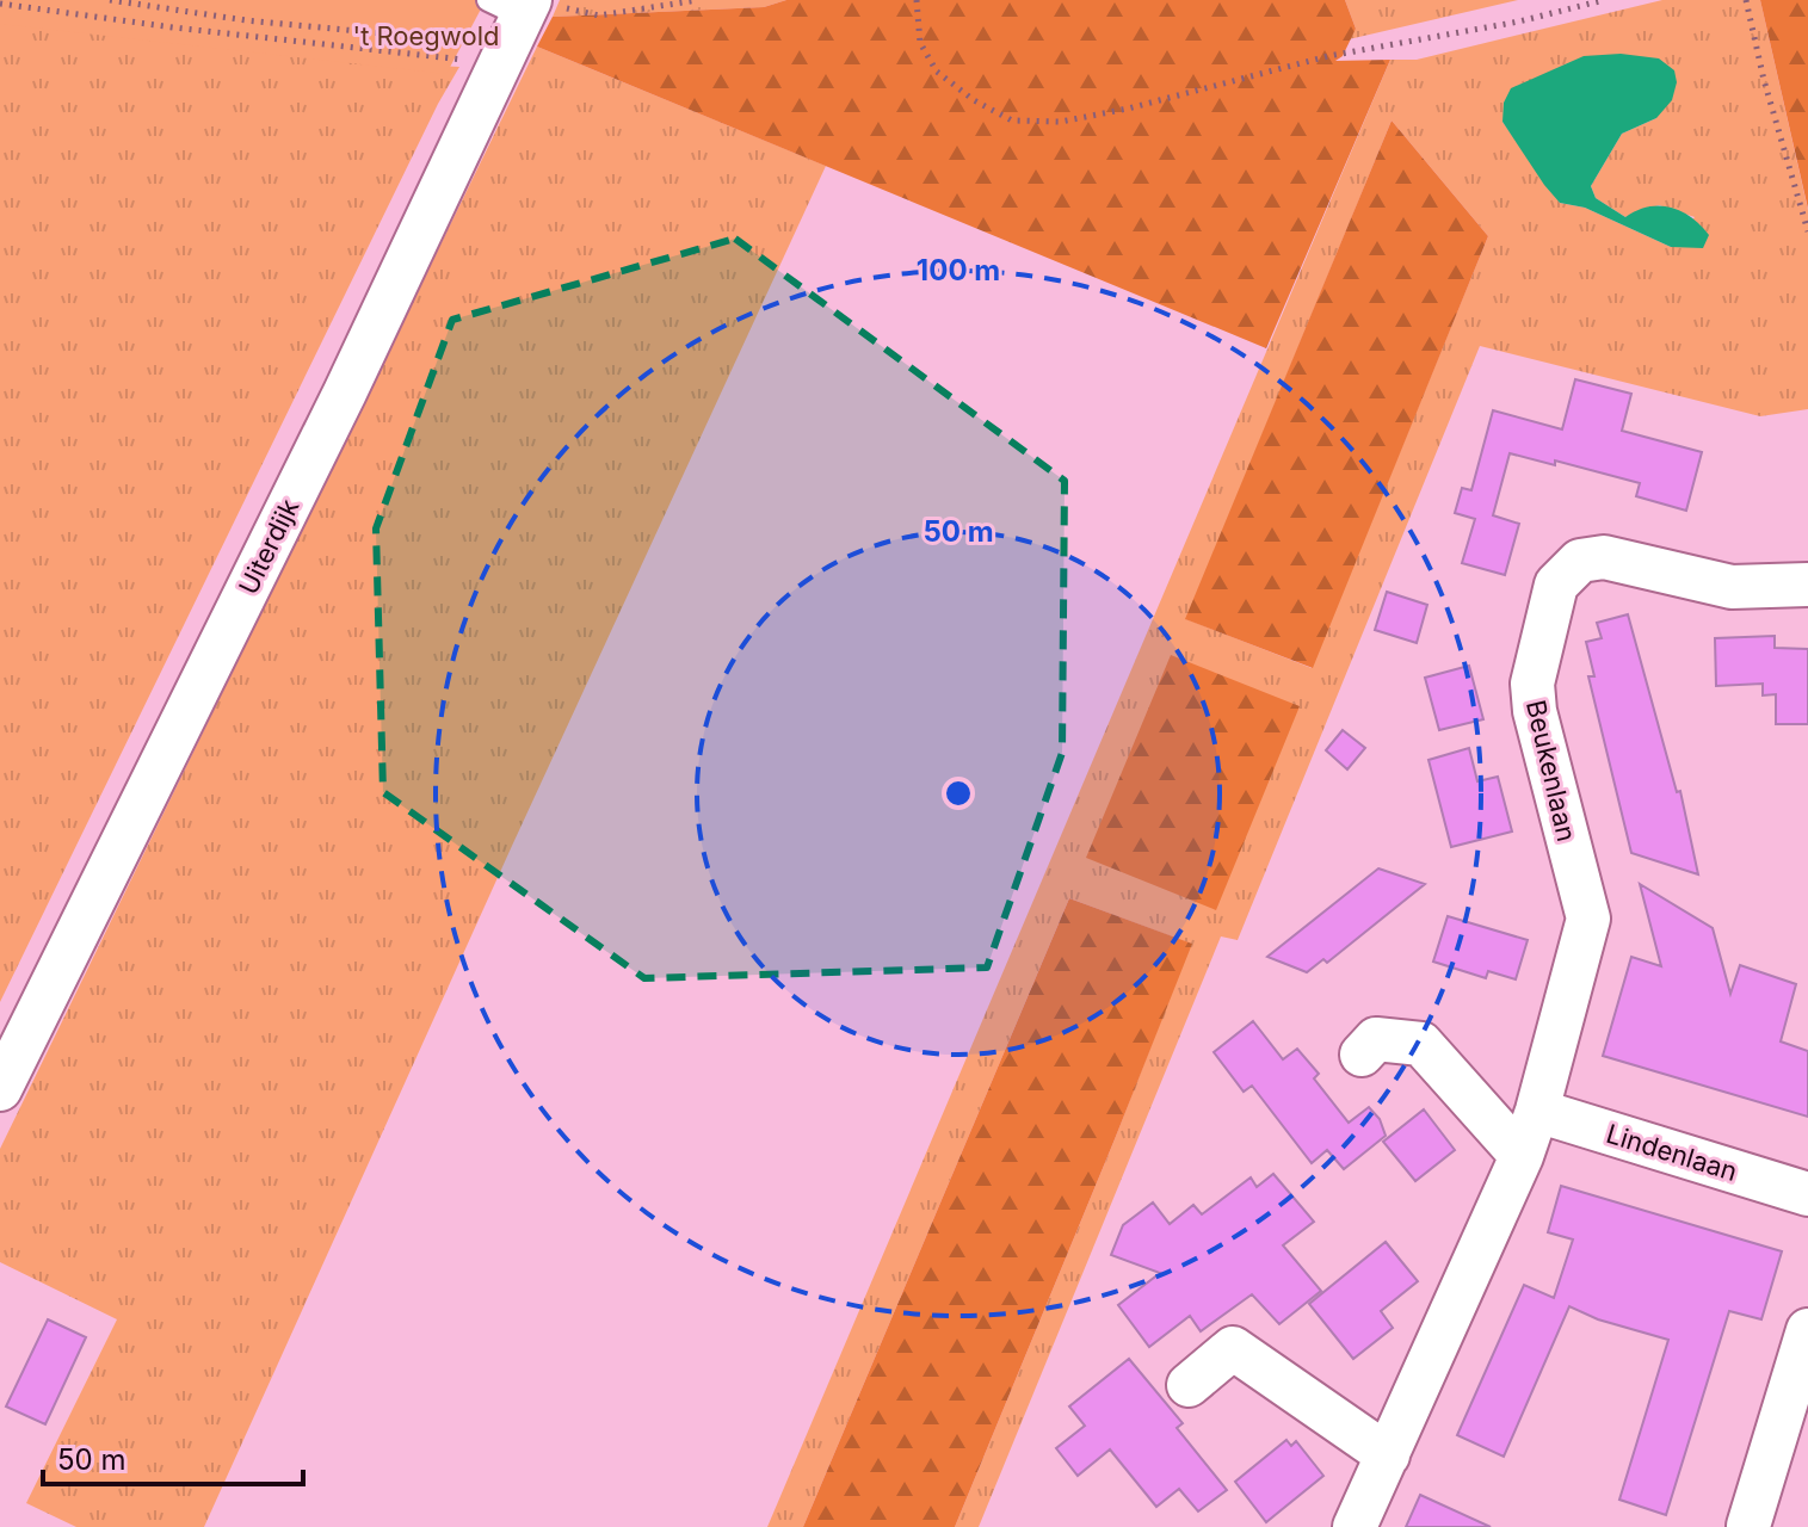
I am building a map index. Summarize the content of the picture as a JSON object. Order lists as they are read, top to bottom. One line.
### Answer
{"streets":{"street":["Uiterdijk","Beukenlaan","Lindenlaan"]},"crossings":[["Beukenlaan","Lindenlaan"]],"parks":["'t Roegwold"],"scale_bar":"50 m","rings":["100 m","50 m"]}
